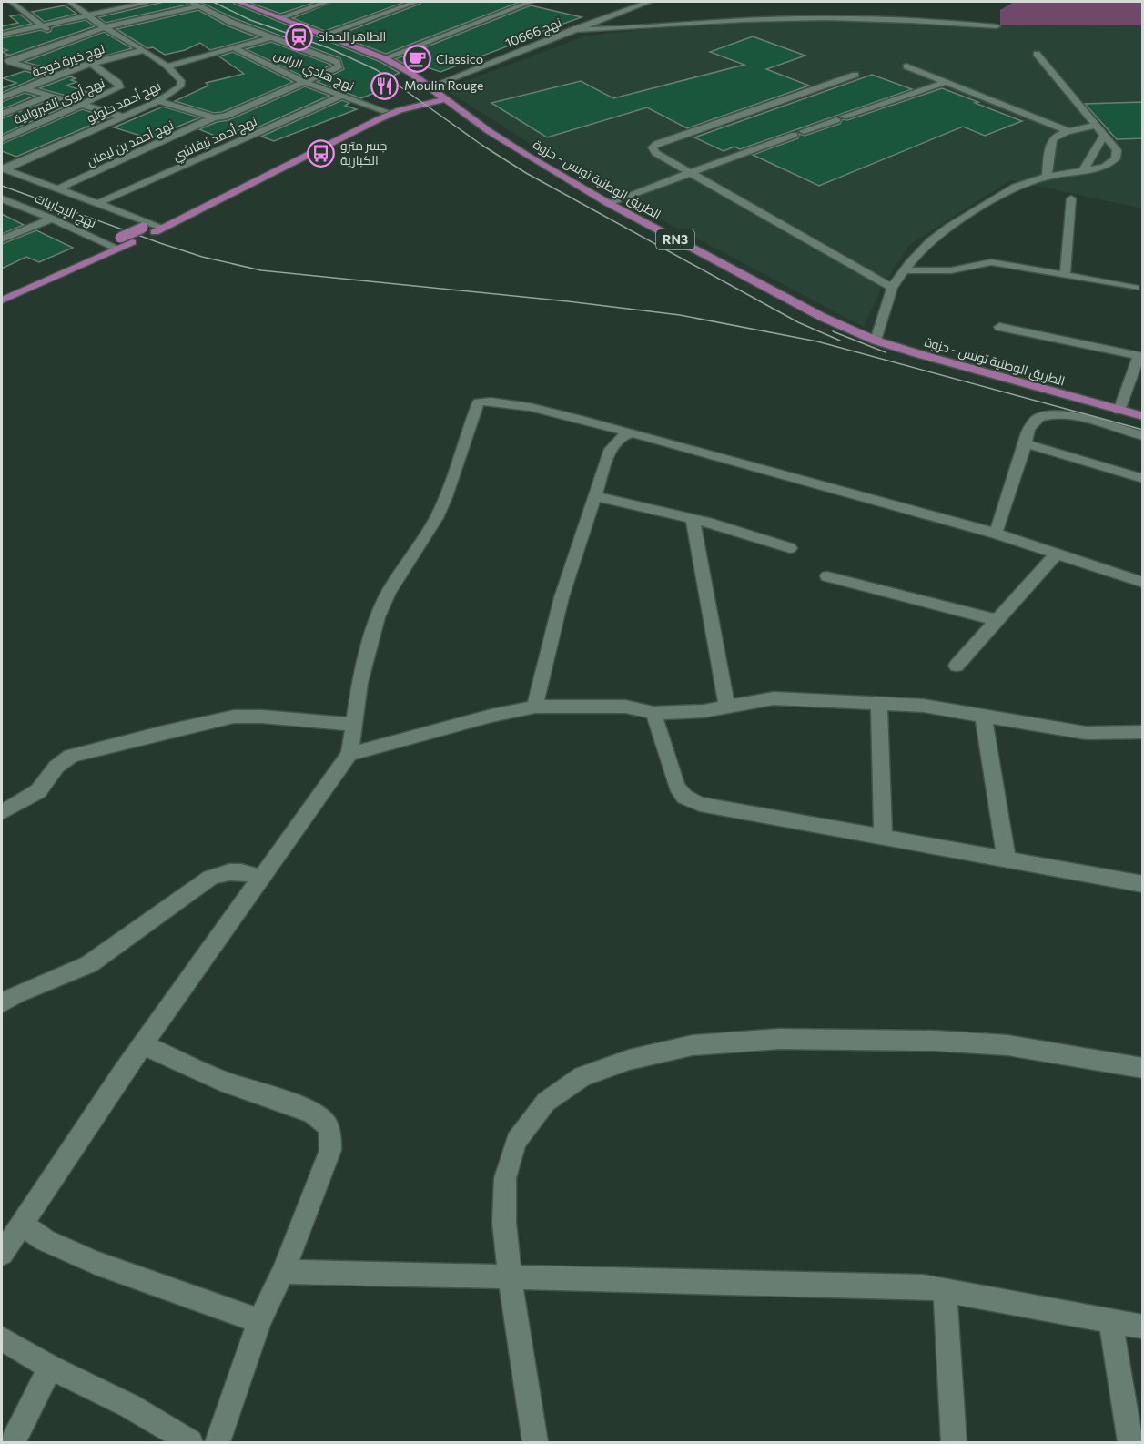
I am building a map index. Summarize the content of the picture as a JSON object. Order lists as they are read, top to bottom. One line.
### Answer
{"streets":{"main road":["الطريق الوطنية تونس - حزوة","RN3"],"street":["نهج 10666","نهج خيرة خوجة","نهج هادي الراس","نهج أروى القيروانية","نهج أحمد حلولو","نهج أحمد تيفاشي","نهج أحمد بن ليمان","نهج الإجابيات"]},"crossings":[["نهج 10666","الطريق الوطنية تونس - حزوة"],["نهج خيرة خوجة","نهج أروى القيروانية"],["نهج خيرة خوجة","نهج أحمد حلولو"],["نهج هادي الراس","نهج أحمد تيفاشي"],["نهج هادي الراس","نهج أحمد بن ليمان"]],"places":{"station":["الطاهر الحداد"],"cafe":["Classico"],"restaurant":["Moulin Rouge"],"bus stop":["جسر مترو الكبارية"]}}
